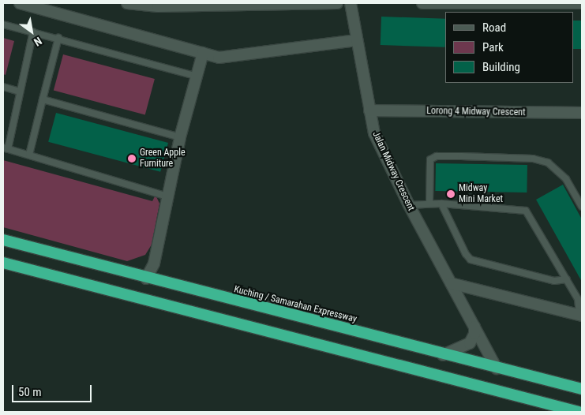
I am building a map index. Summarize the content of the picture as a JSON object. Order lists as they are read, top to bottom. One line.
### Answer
{"streets":{"highway":["Kuching / Samarahan Expressway"],"street":["Lorong 4 Midway Crescent","Jalan Midway Crescent"]},"crossings":[["Lorong 4 Midway Crescent","Jalan Midway Crescent"],["Jalan Midway Crescent","Kuching / Samarahan Expressway"]],"places":["Green Apple Furniture","Midway Mini Market"],"legend":["Road","Park","Building"],"scale_bar":"50 m","north":"bottom right"}
